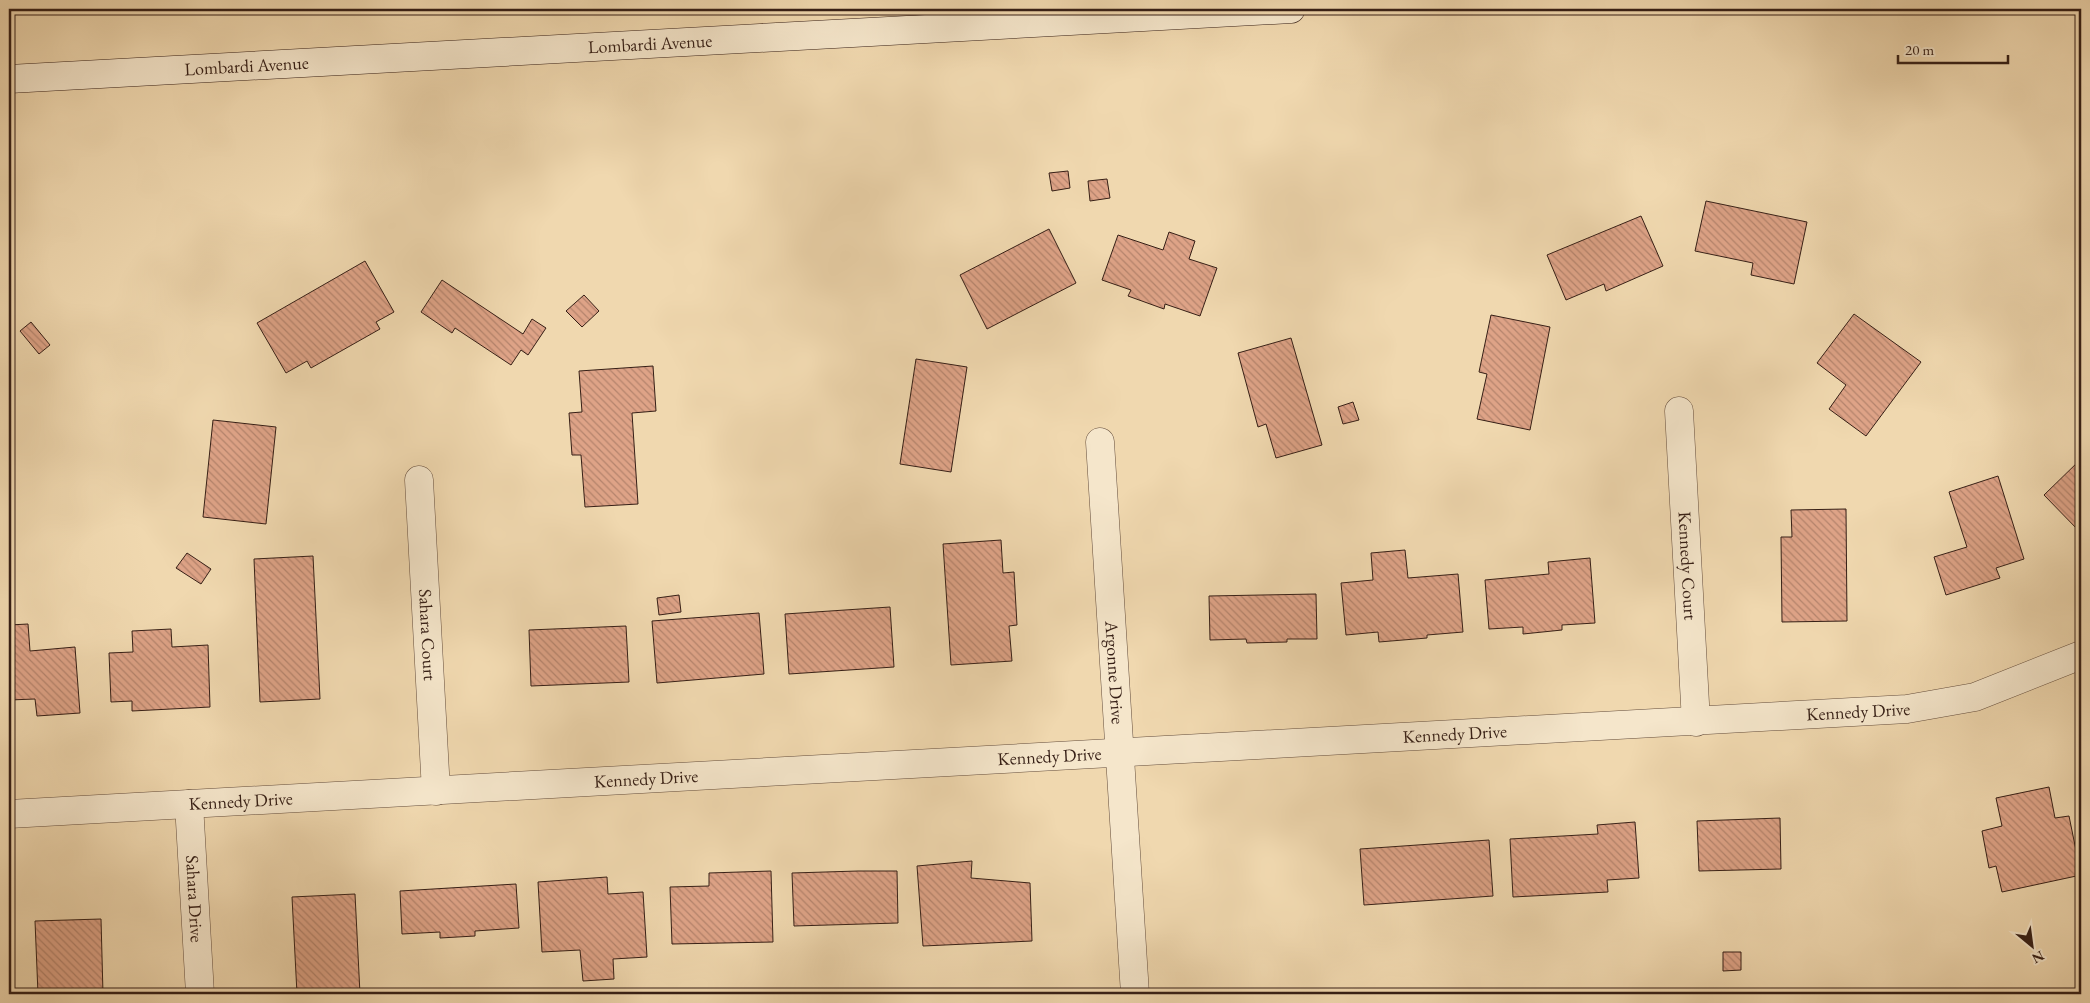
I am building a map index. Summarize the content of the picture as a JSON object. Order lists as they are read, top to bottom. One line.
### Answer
{"streets":{"street":["Lombardi Avenue","Kennedy Court","Sahara Court","Argonne Drive","Kennedy Drive","Sahara Drive"]},"crossings":[["Kennedy Court","Kennedy Drive"],["Sahara Court","Kennedy Drive"],["Argonne Drive","Kennedy Drive"],["Kennedy Drive","Sahara Drive"]],"scale_bar":"20 m","north":"bottom right"}
